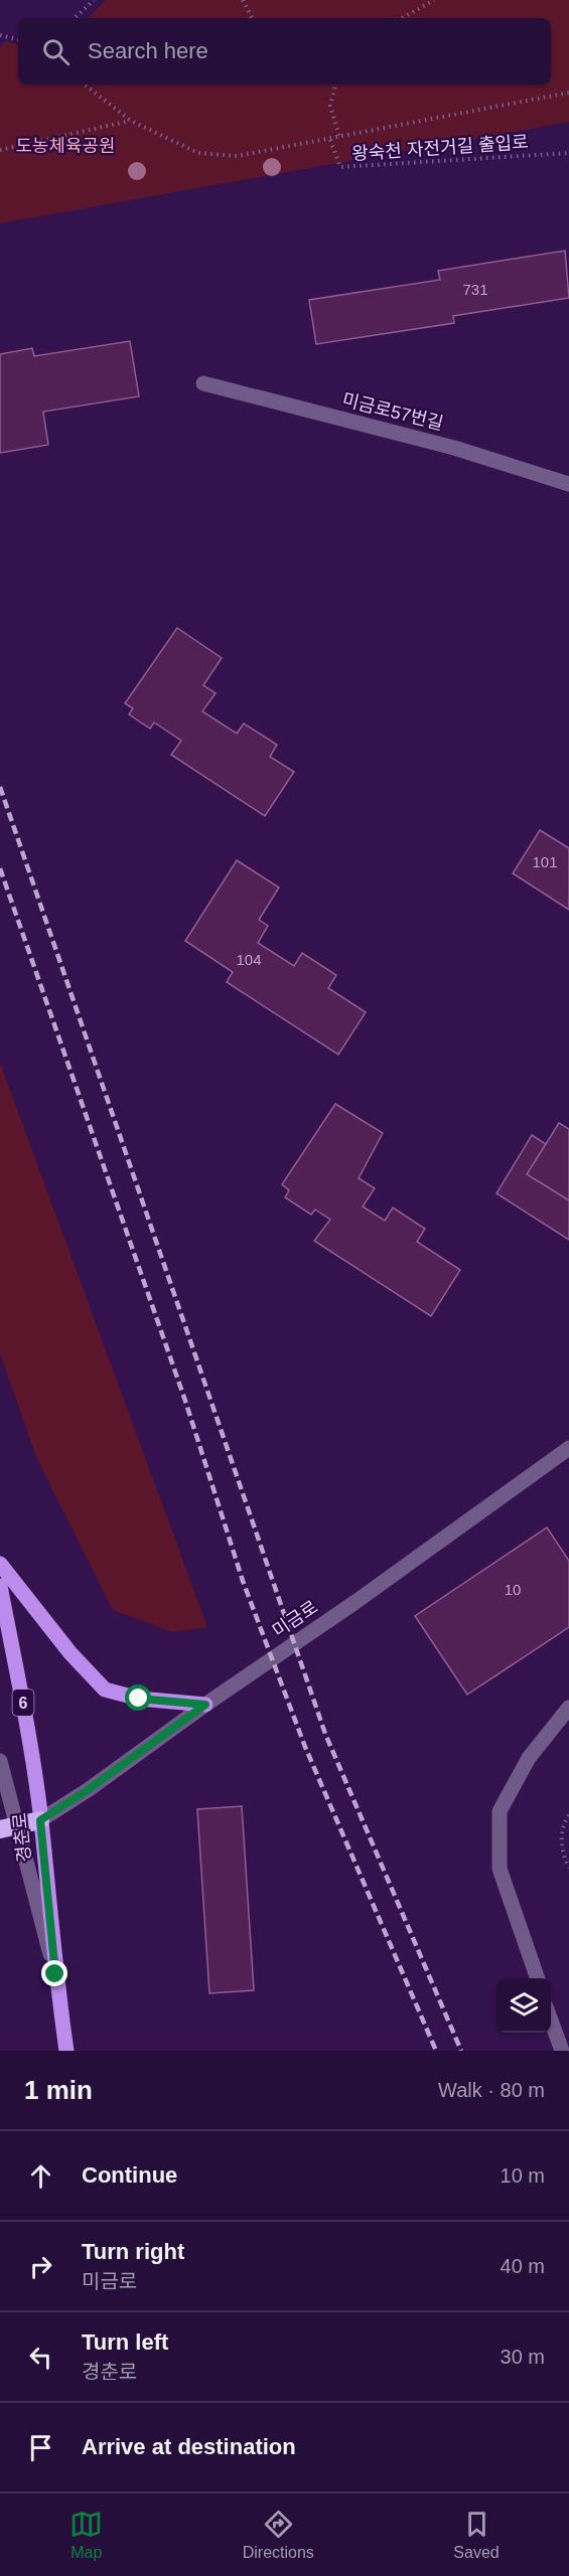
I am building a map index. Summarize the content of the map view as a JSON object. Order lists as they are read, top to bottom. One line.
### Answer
{"streets":{"main road":["6","경춘로"],"street":["미금로57번길","미금로"],"path":["왕숙천 자전거길 출입로"]},"crossings":[["미금로","경춘로"]],"parks":["도농체육공원"],"house_numbers":["731","101","104","10"],"page":{"search":"Search here","heading":["1 min","Walk · 80 m"],"list":[["Continue","10 m"],["Turn right","미금로","40 m"],["Turn left","경춘로","30 m"],"Arrive at destination"],"nav":["Map","Directions","Saved"]}}
